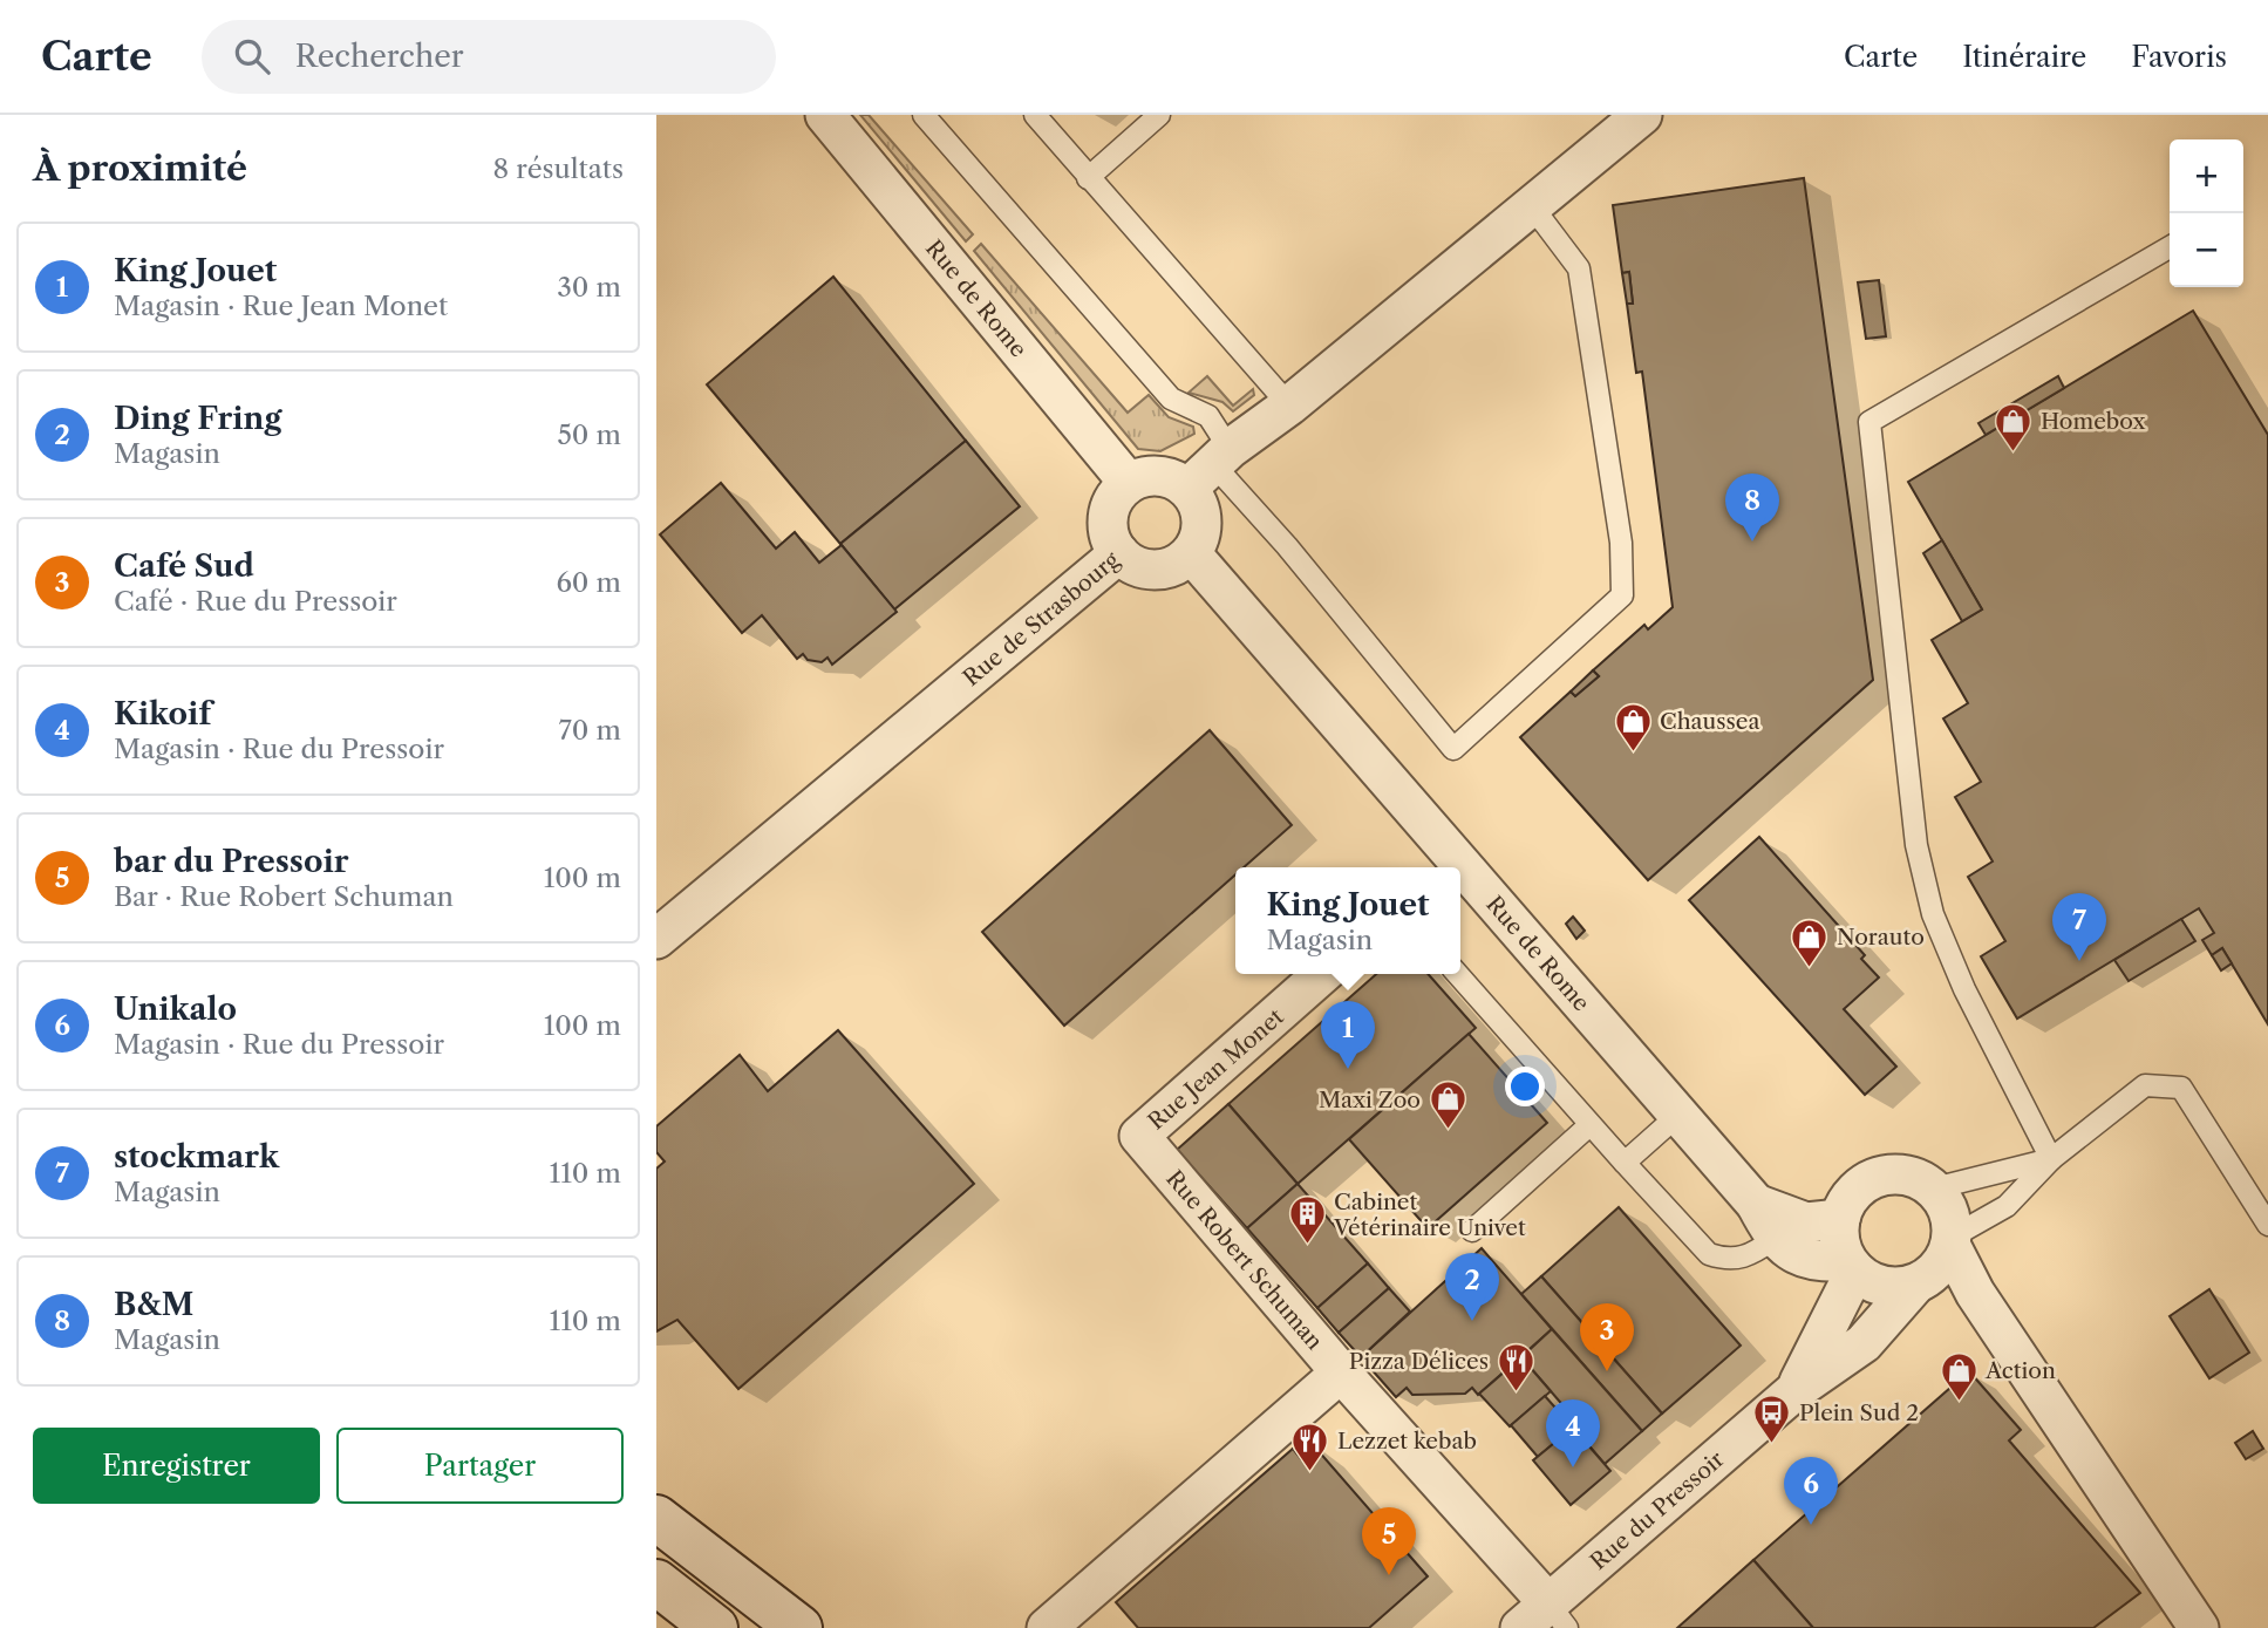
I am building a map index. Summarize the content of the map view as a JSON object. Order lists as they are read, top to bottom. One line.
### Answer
{"streets":{"street":["Rue de Rome","Rue de Strasbourg","Rue Jean Monet","Rue Robert Schuman","Rue du Pressoir"]},"crossings":[["Rue de Rome","Rue de Strasbourg"],["Rue de Rome","Rue du Pressoir"],["Rue Jean Monet","Rue Robert Schuman"],["Rue Robert Schuman","Rue du Pressoir"]],"places":{"shop":["Homebox","Chaussea","Norauto","Maxi Zoo","Action"],"building":["Cabinet Vétérinaire Univet"],"restaurant":["Pizza Délices","Lezzet kebab"],"bus stop":["Plein Sud 2"]},"page":{"header":"Carte","search":"Rechercher","nav":["Carte","Itinéraire","Favoris"],"heading":["À proximité","8 résultats"],"map_buttons":["+","−"],"list":[{"mark":"1","name":"King Jouet","note":"Magasin · Rue Jean Monet","value":"30 m"},{"mark":"2","name":"Ding Fring","note":"Magasin","value":"50 m"},{"mark":"3","name":"Café Sud","note":"Café · Rue du Pressoir","value":"60 m"},{"mark":"4","name":"Kikoif","note":"Magasin · Rue du Pressoir","value":"70 m"},{"mark":"5","name":"bar du Pressoir","note":"Bar · Rue Robert Schuman","value":"100 m"},{"mark":"6","name":"Unikalo","note":"Magasin · Rue du Pressoir","value":"100 m"},{"mark":"7","name":"stockmark","note":"Magasin","value":"110 m"},{"mark":"8","name":"B&M","note":"Magasin","value":"110 m"}],"pins":["8","7","1","2","3","4","6","5"],"popup":["King Jouet","Magasin"],"buttons":["Enregistrer","Partager"]}}
